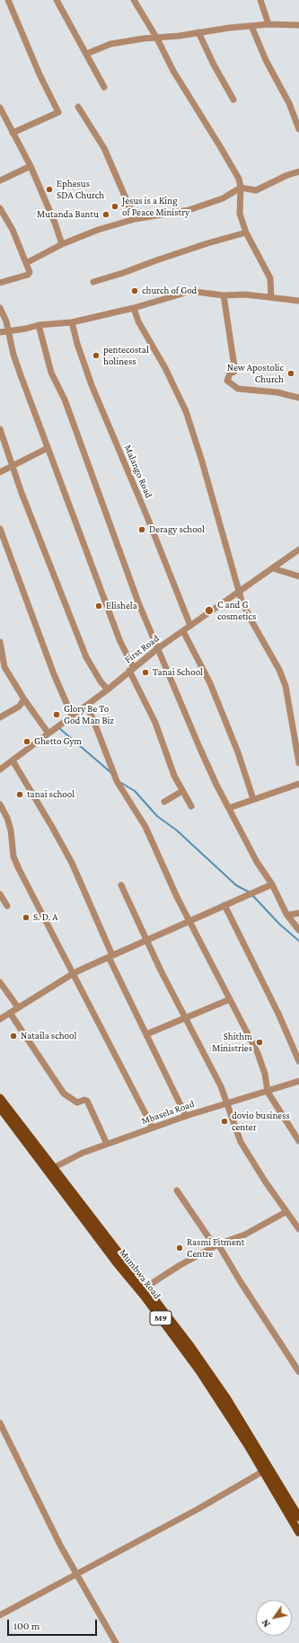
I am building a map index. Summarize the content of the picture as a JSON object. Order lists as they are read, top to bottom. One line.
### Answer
{"streets":{"main road":["Mumbwa Road","M9"],"street":["Malango Road","First Road","Mbasela Road"]},"crossings":[["Malango Road","First Road"],["Mbasela Road","Mumbwa Road"]],"places":["Ephesus SDA Church","Jesus is a King of Peace Ministry","Mutanda Bantu","church of God","pentecostal holiness","New Apostolic Church","Deragy school","Elishela","C and G cosmetics","Tanai School","Glory Be To God Man Biz","Ghetto Gym","tanai school","S. D. A","Nataila school","Shithm Ministries","dovio business center","Rasmi Fitment Centre"],"scale_bar":"100 m","north":"bottom left"}
